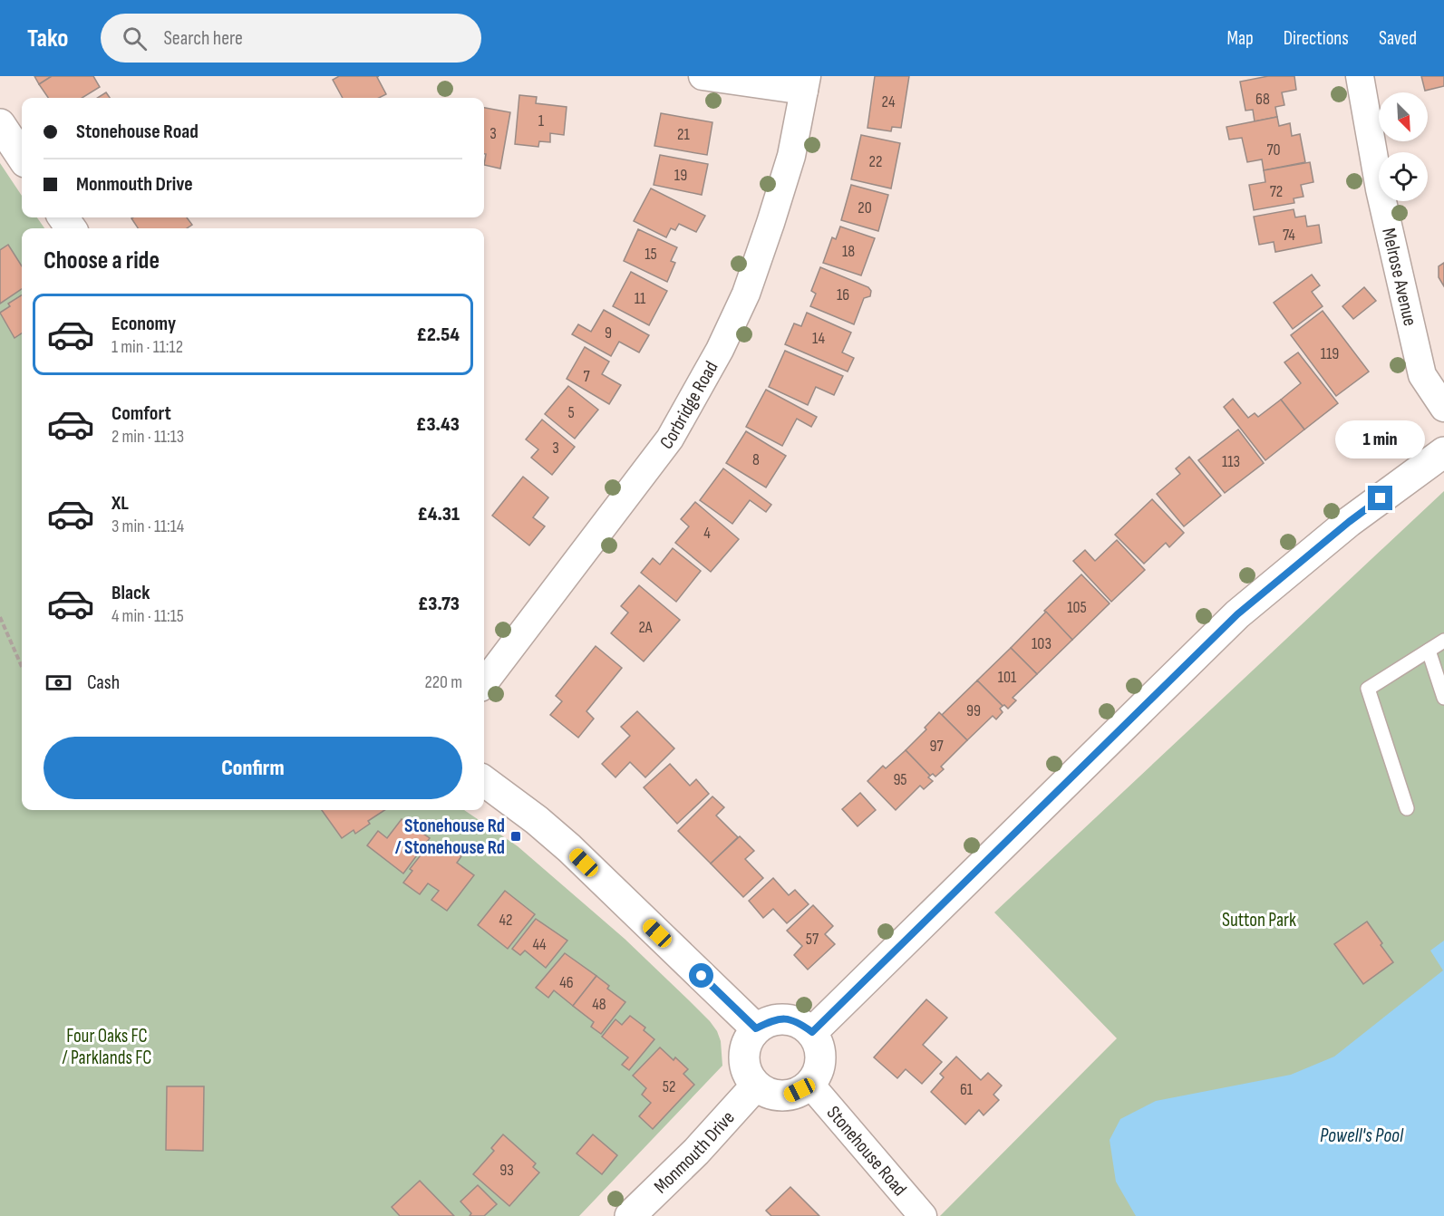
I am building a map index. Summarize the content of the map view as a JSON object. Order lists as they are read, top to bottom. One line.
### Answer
{"streets":{"street":["Melrose Avenue","Corbridge Road","Monmouth Drive","Stonehouse Road"]},"crossings":[["Monmouth Drive","Stonehouse Road"]],"water":["Powell's Pool"],"parks":["Sutton Park","Four Oaks FC / Parklands FC"],"places":{"transit":["Stonehouse Rd / Stonehouse Rd"]},"house_numbers":["68","24","1","3","21","70","22","19","72","20","74","18","15","16","11","9","14","119","7","5","3","8","113","4","105","2A","103","101","99","97","95","42","57","44","46","48","52","61","93"],"north":"bottom right","page":{"header":"Tako","search":"Search here","nav":["Map","Directions","Saved"],"banner":["Stonehouse Road","Monmouth Drive"],"heading":"Choose a ride","list":[{"name":"Economy","note":"1 min · 11:12","value":"£2.54"},{"name":"Comfort","note":"2 min · 11:13","value":"£3.43"},{"name":"XL","note":"3 min · 11:14","value":"£4.31"},{"name":"Black","note":"4 min · 11:15","value":"£3.73"}],"bubble":"1 min","pay":["Cash","220 m"],"buttons":"Confirm"}}
